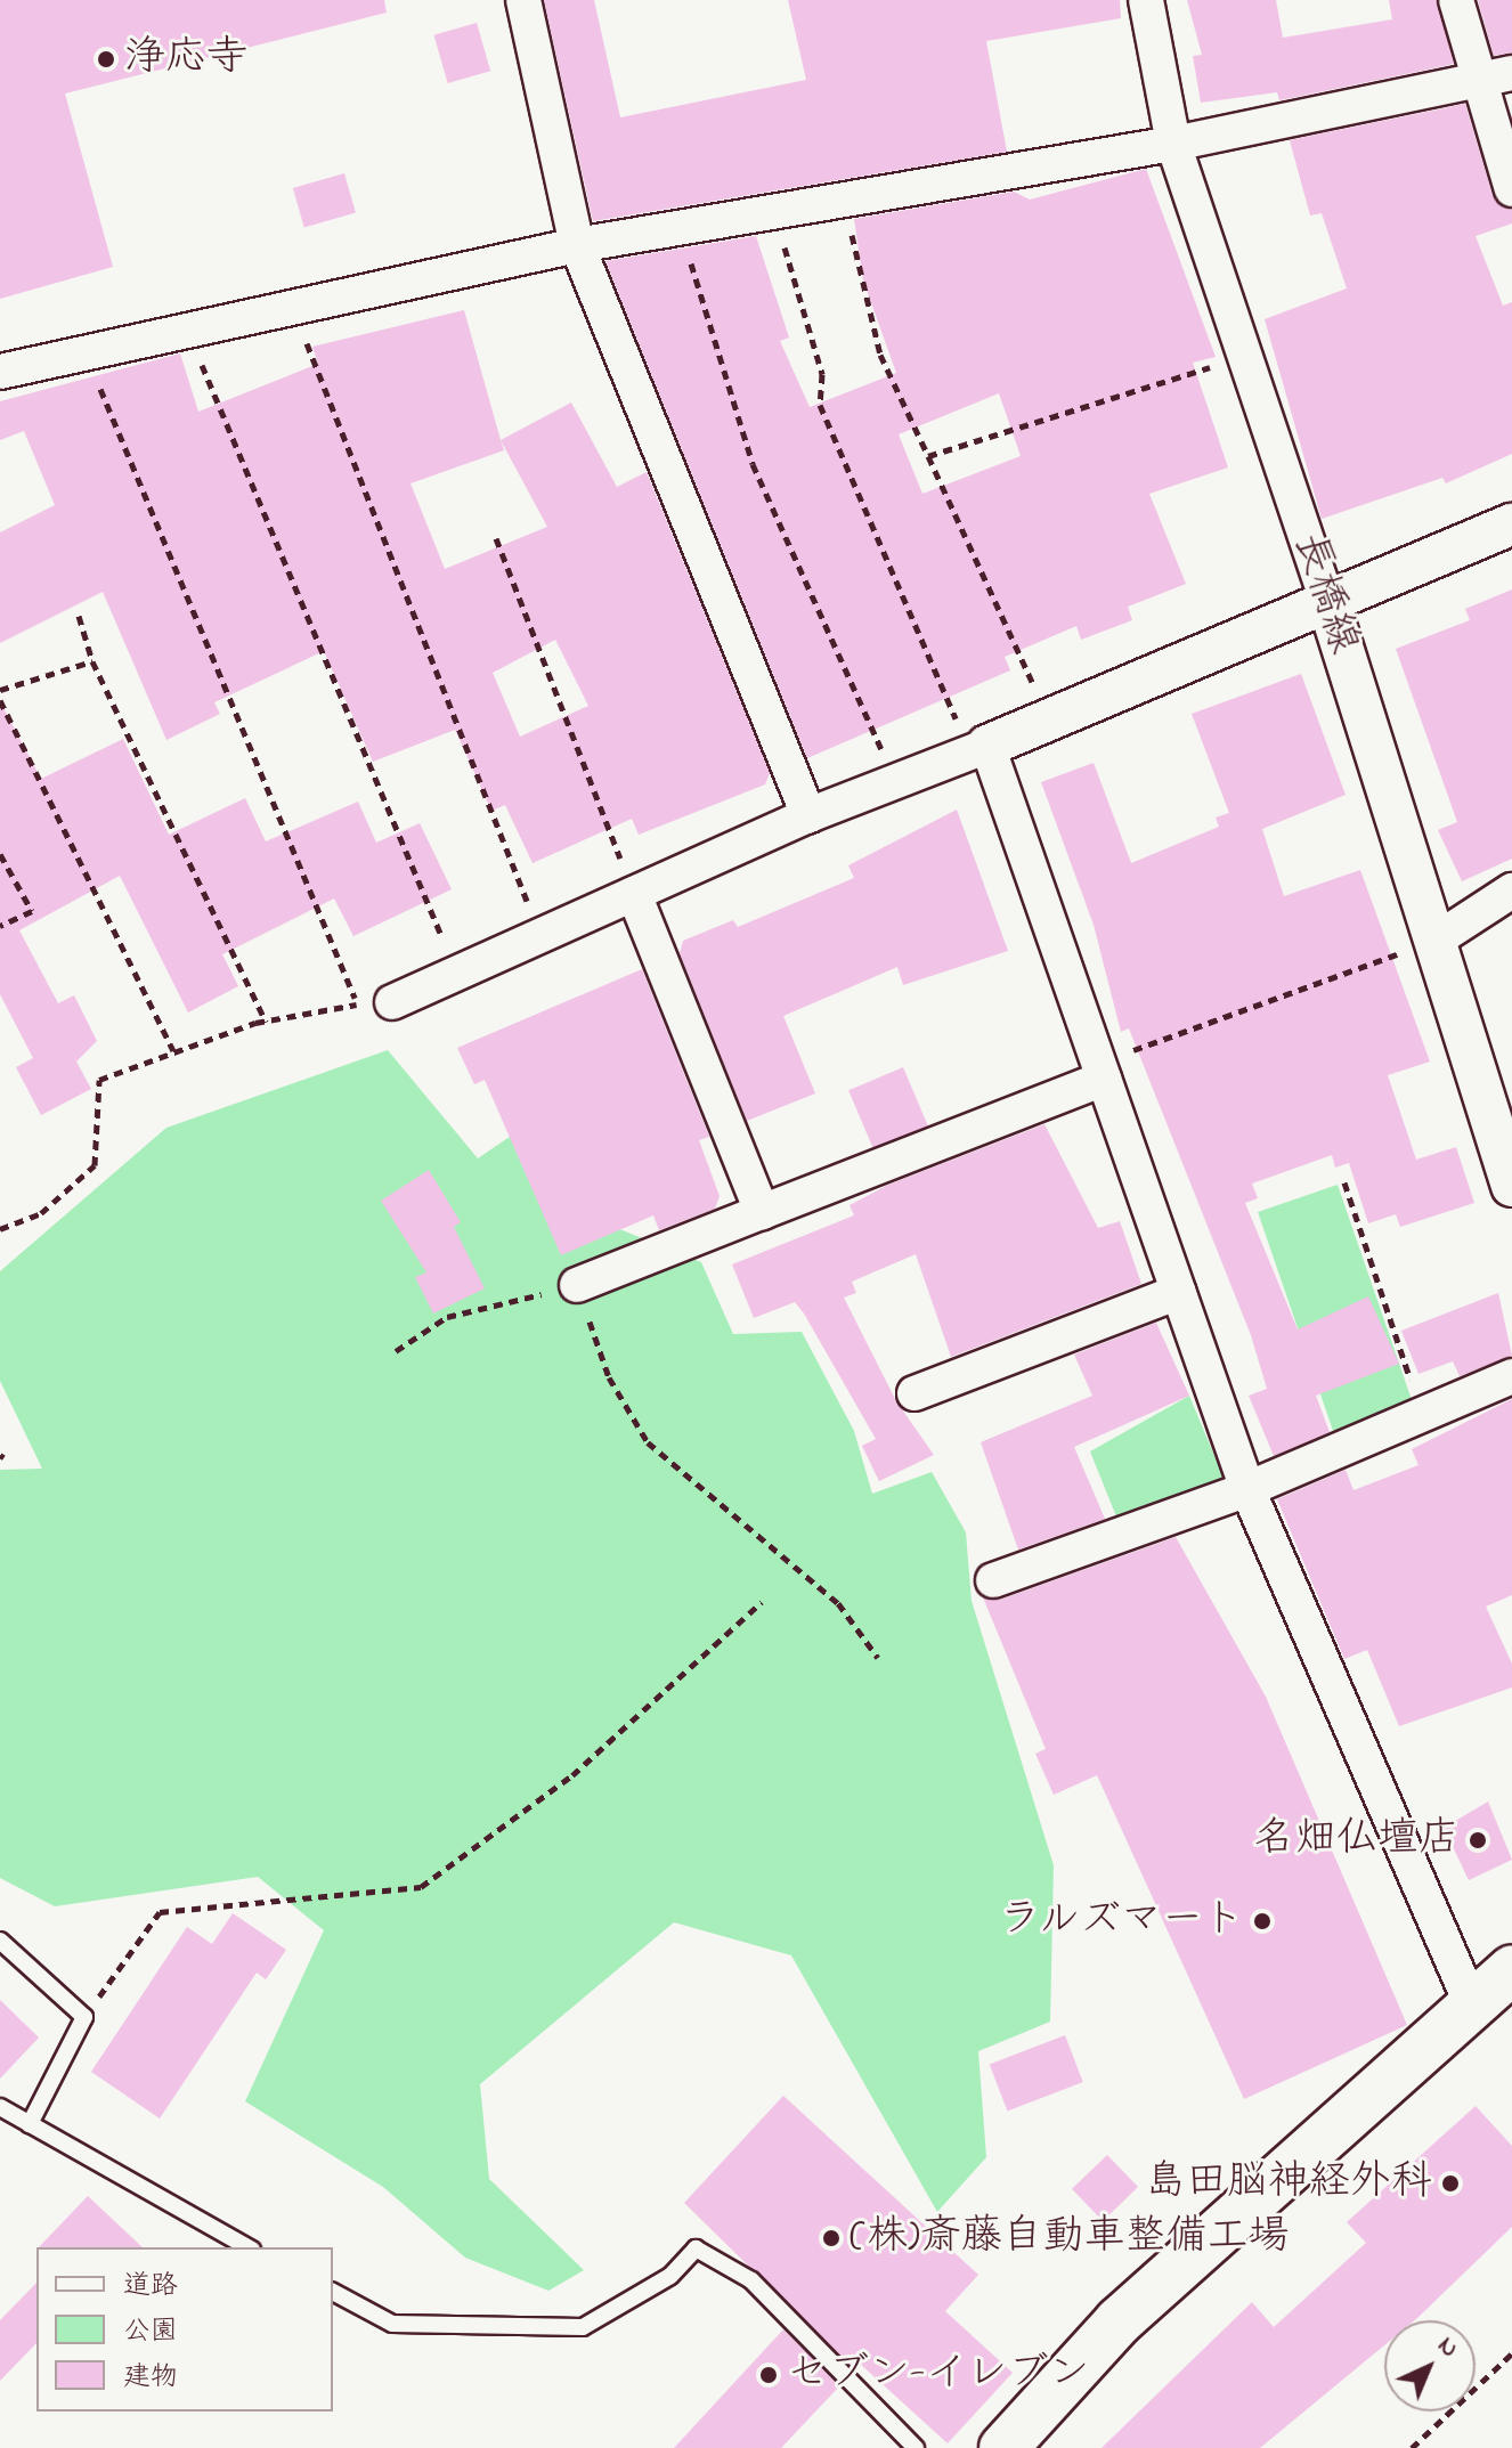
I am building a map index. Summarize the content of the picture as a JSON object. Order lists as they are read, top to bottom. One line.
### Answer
{"streets":{"street":["長橋線"]},"places":["浄応寺","名畑仏壇店","ラルズマート","島田脳神経外科","(株)斎藤自動車整備工場","セブン-イレブン"],"legend":["道路","公園","建物"],"north":"top right"}
